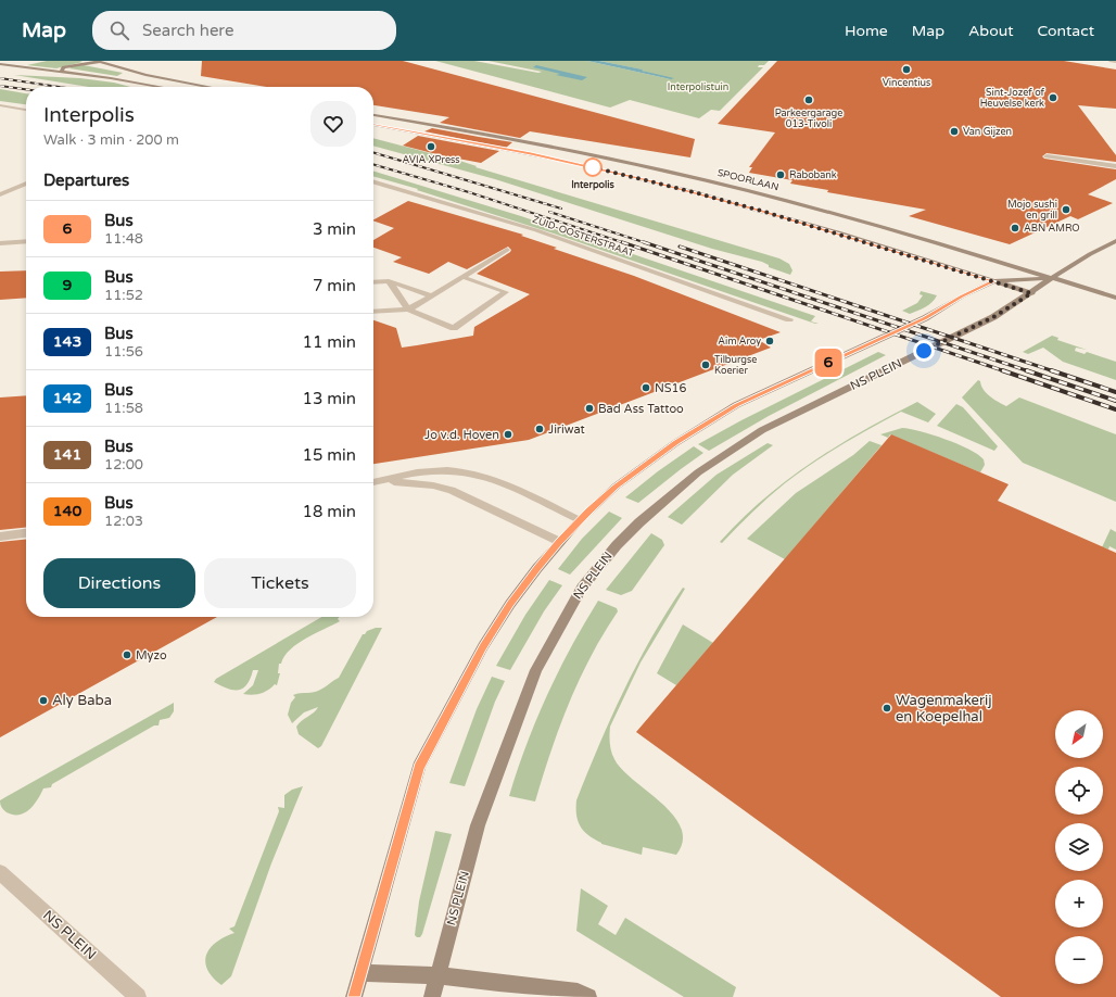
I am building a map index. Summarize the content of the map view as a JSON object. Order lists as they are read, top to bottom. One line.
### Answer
{"streets":{"street":["SPOORLAAN","ZUID-OOSTERSTRAAT","NS PLEIN"]},"crossings":[["SPOORLAAN","NS PLEIN"]],"parks":["Interpolistuin"],"places":["Vincentius","Sint-Jozef of Heuvelse kerk","Parkeergarage 013-Tivoli","Van Gijzen","AVIA XPress","Interpolis","Rabobank","Mojo sushi en grill","ABN AMRO","Aim Aroy","Tilburgse Koerier","NS16","Bad Ass Tattoo","Jiriwat","Jo v.d. Hoven","Myzo","Aly Baba","Wagenmakerij en Koepelhal"],"lines":["bus line 6"],"north":"bottom left","page":{"header":"Map","search":"Search here","nav":["Home","Map","About","Contact"],"on_map":"6","heading":[["Interpolis","Walk · 3 min · 200 m"],"Departures"],"list":[{"mark":"6","name":"Bus","note":"11:48","value":"3 min"},{"mark":"9","name":"Bus","note":"11:52","value":"7 min"},{"mark":"143","name":"Bus","note":"11:56","value":"11 min"},{"mark":"142","name":"Bus","note":"11:58","value":"13 min"},{"mark":"141","name":"Bus","note":"12:00","value":"15 min"},{"mark":"140","name":"Bus","note":"12:03","value":"18 min"}],"buttons":["Directions","Tickets"],"map_buttons":["+","−"]}}
